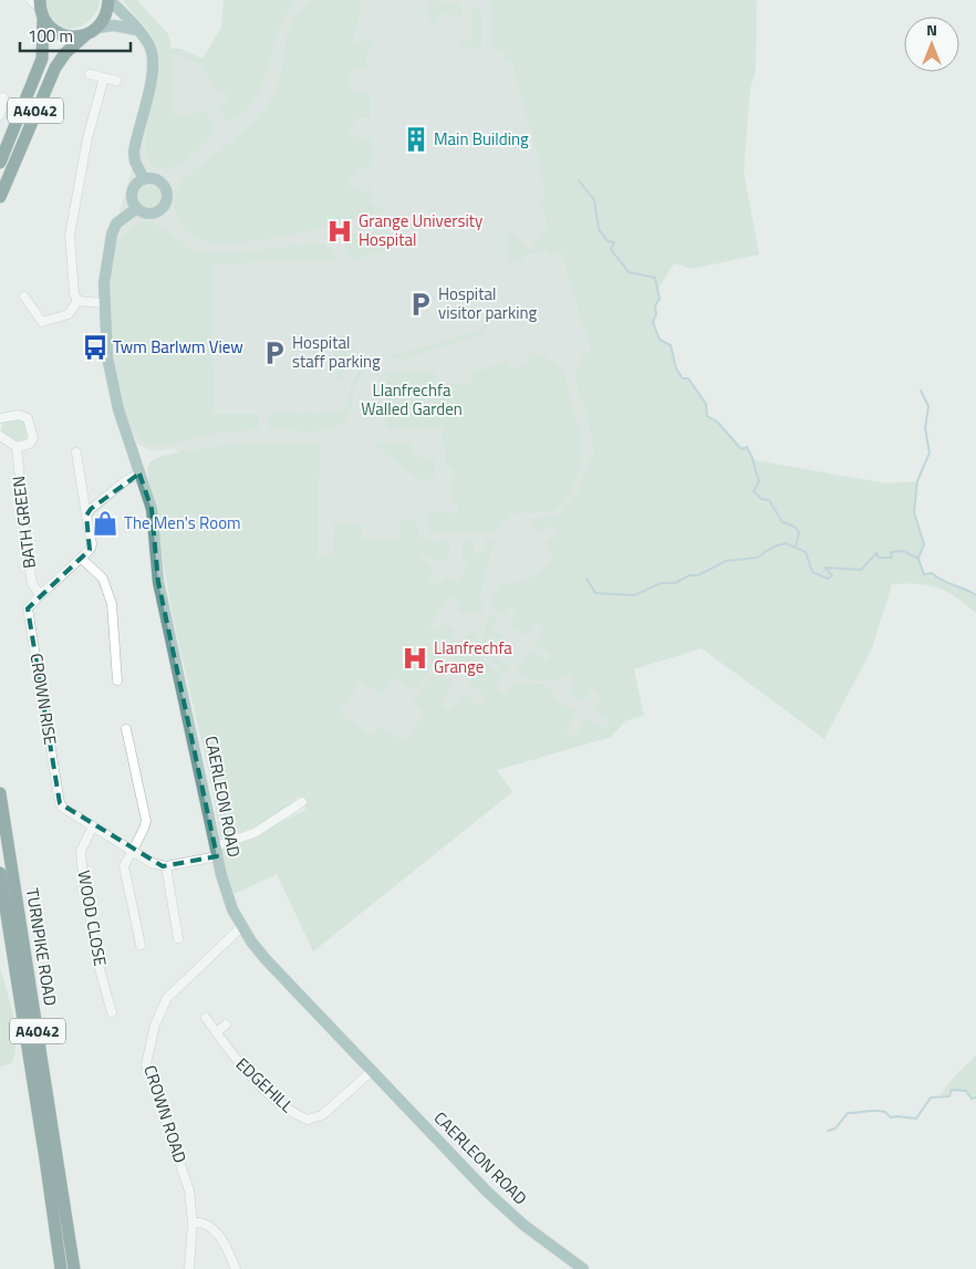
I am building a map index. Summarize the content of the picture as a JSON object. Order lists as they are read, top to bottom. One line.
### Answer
{"streets":{"highway":["A4042","TURNPIKE ROAD"],"main road":["CAERLEON ROAD"],"street":["BATH GREEN","CROWN RISE","WOOD CLOSE","EDGEHILL","CROWN ROAD"]},"crossings":[["BATH GREEN","CROWN RISE"],["CROWN RISE","WOOD CLOSE"],["CAERLEON ROAD","EDGEHILL"],["CAERLEON ROAD","CROWN ROAD"]],"parks":["Llanfrechfa Walled Garden"],"places":{"building":["Main Building"],"hospital":["Grange University Hospital","Llanfrechfa Grange"],"parking":["Hospital visitor parking","Hospital staff parking"],"bus stop":["Twm Barlwm View"],"shop":["The Men's Room"]},"scale_bar":"100 m","north":"top"}
